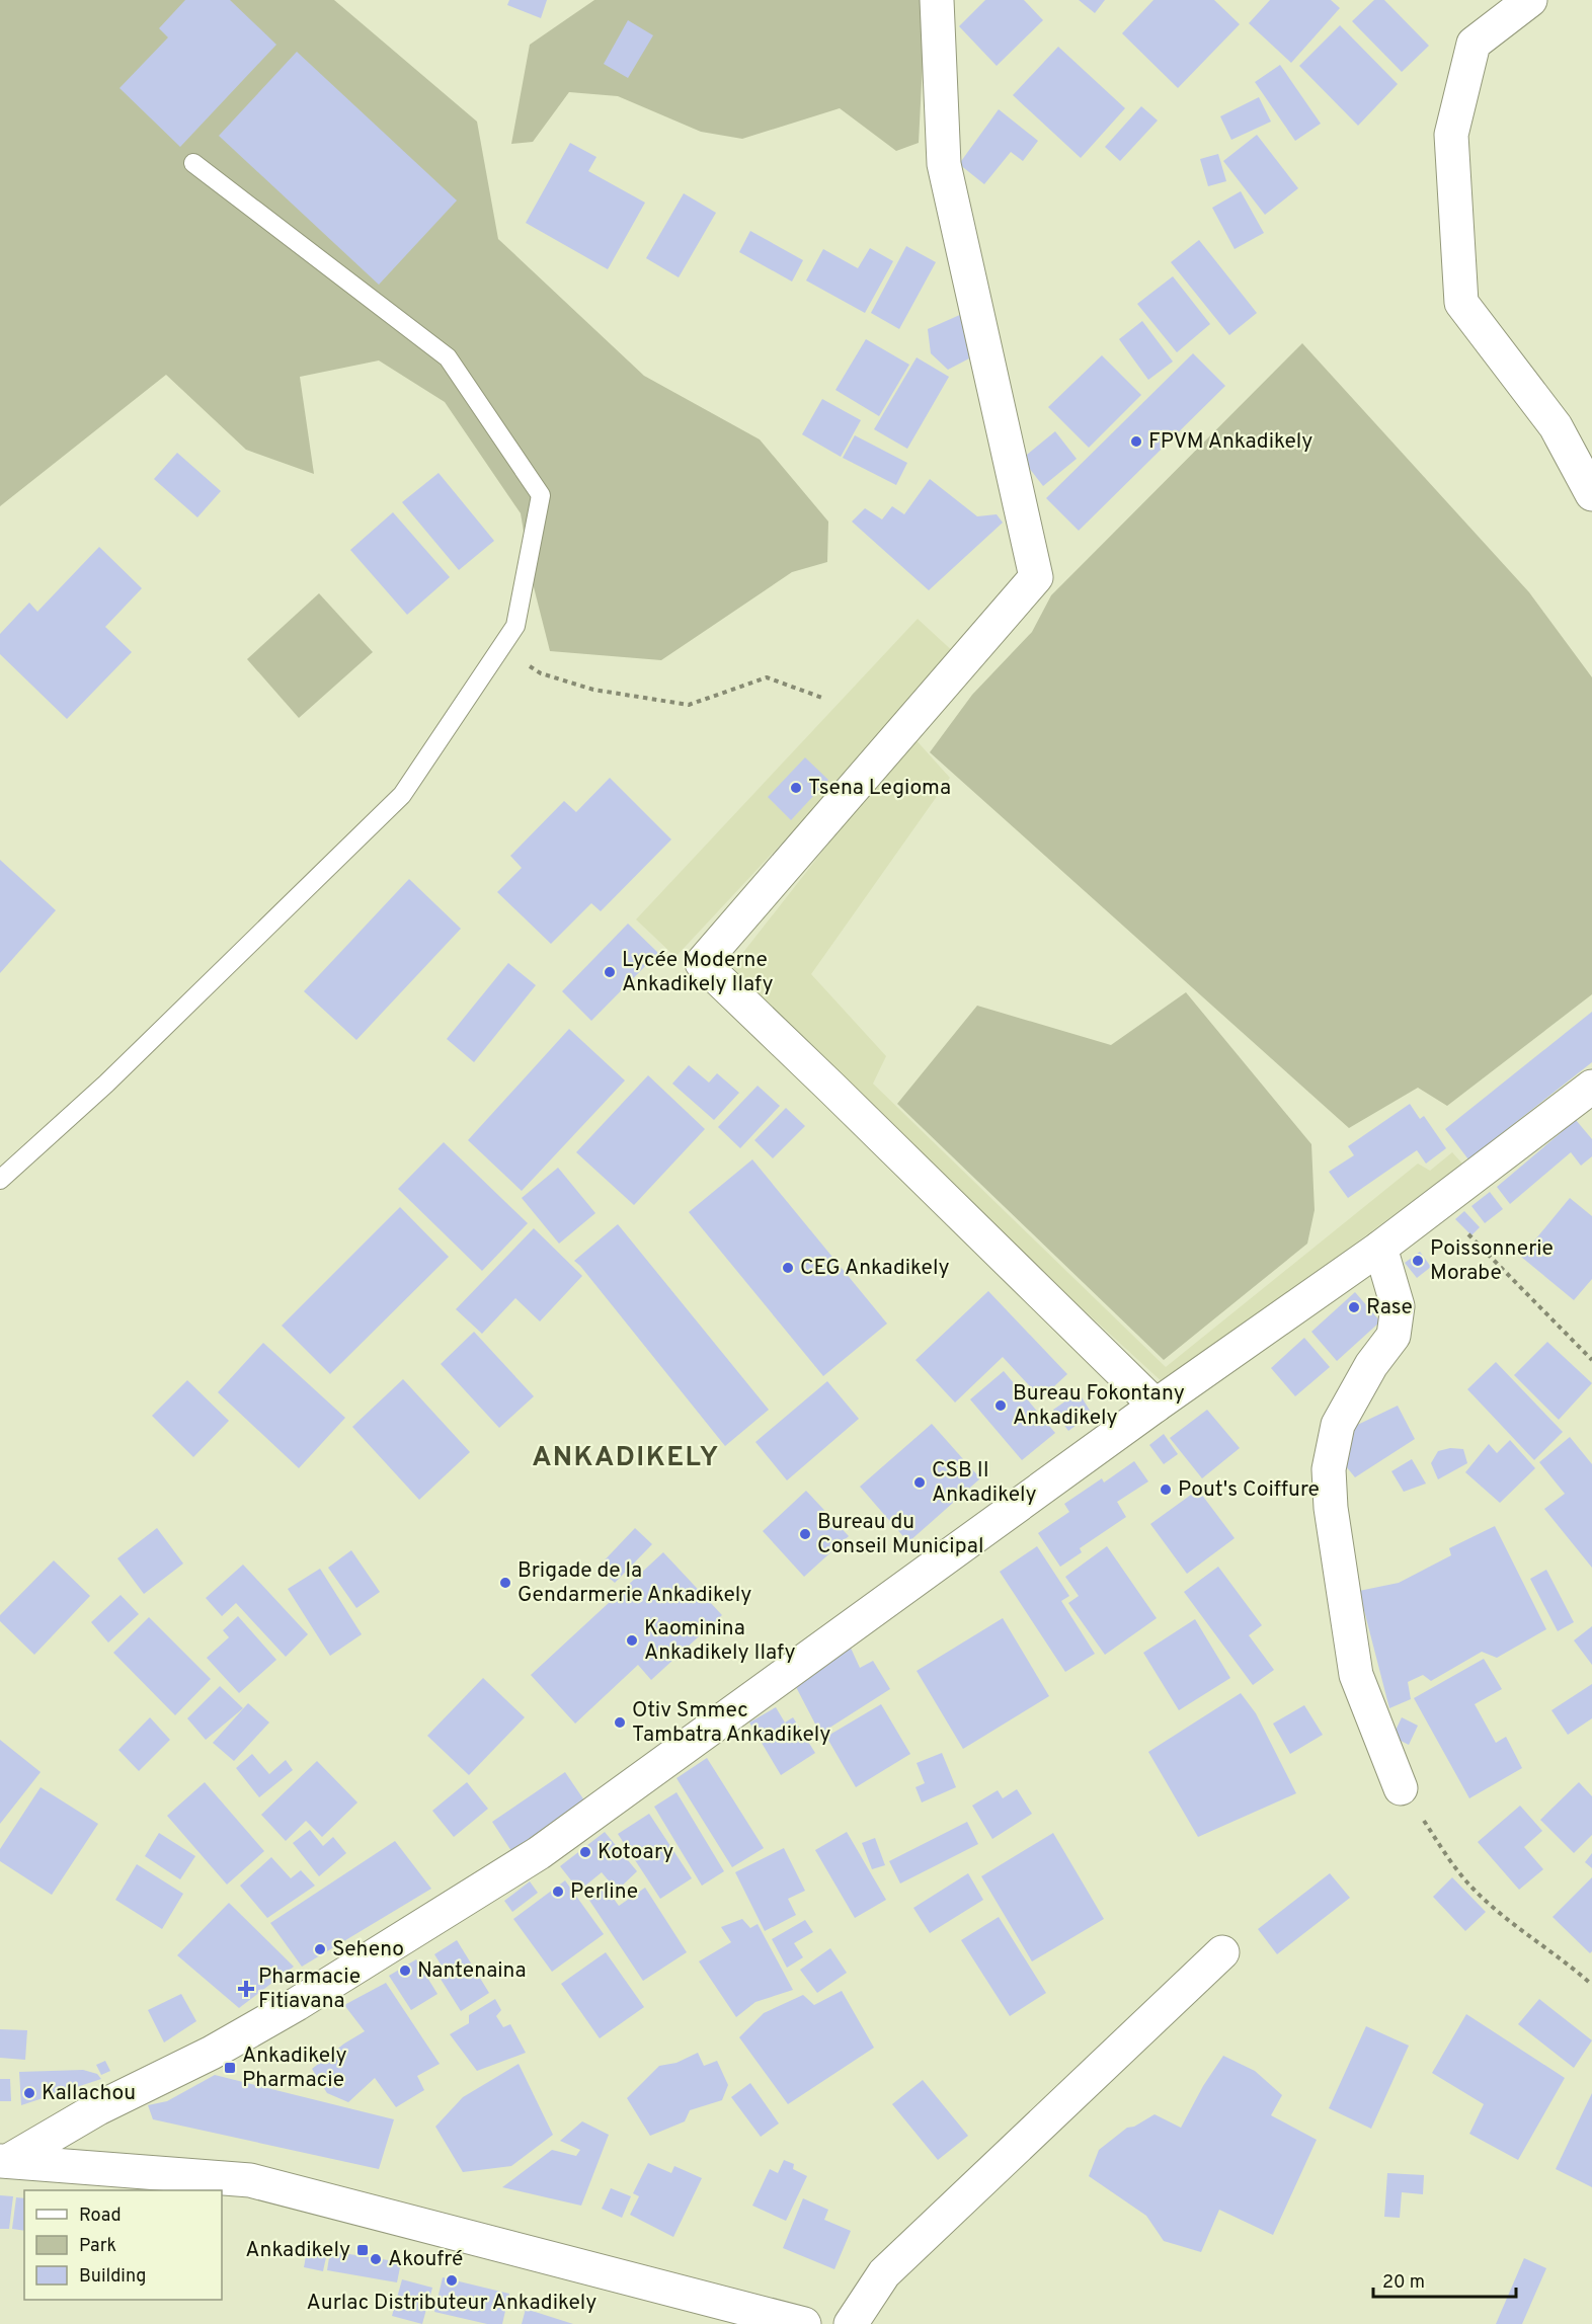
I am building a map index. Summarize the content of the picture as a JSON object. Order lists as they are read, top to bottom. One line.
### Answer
{"districts":["ANKADIKELY"],"places":{"other":["FPVM Ankadikely","Tsena Legioma","Lycée Moderne Ankadikely Ilafy","Poissonnerie Morabe","CEG Ankadikely","Rase","Bureau Fokontany Ankadikely","CSB II Ankadikely","Pout's Coiffure","Bureau du Conseil Municipal","Brigade de la Gendarmerie Ankadikely","Kaominina Ankadikely Ilafy","Otiv Smmec Tambatra Ankadikely","Kotoary","Perline","Seheno","Nantenaina","Kallachou","Akoufré","Aurlac Distributeur Ankadikely"],"health":["Pharmacie Fitiavana"],"transit":["Ankadikely Pharmacie","Ankadikely"]},"legend":["Road","Park","Building"],"scale_bar":"20 m"}
